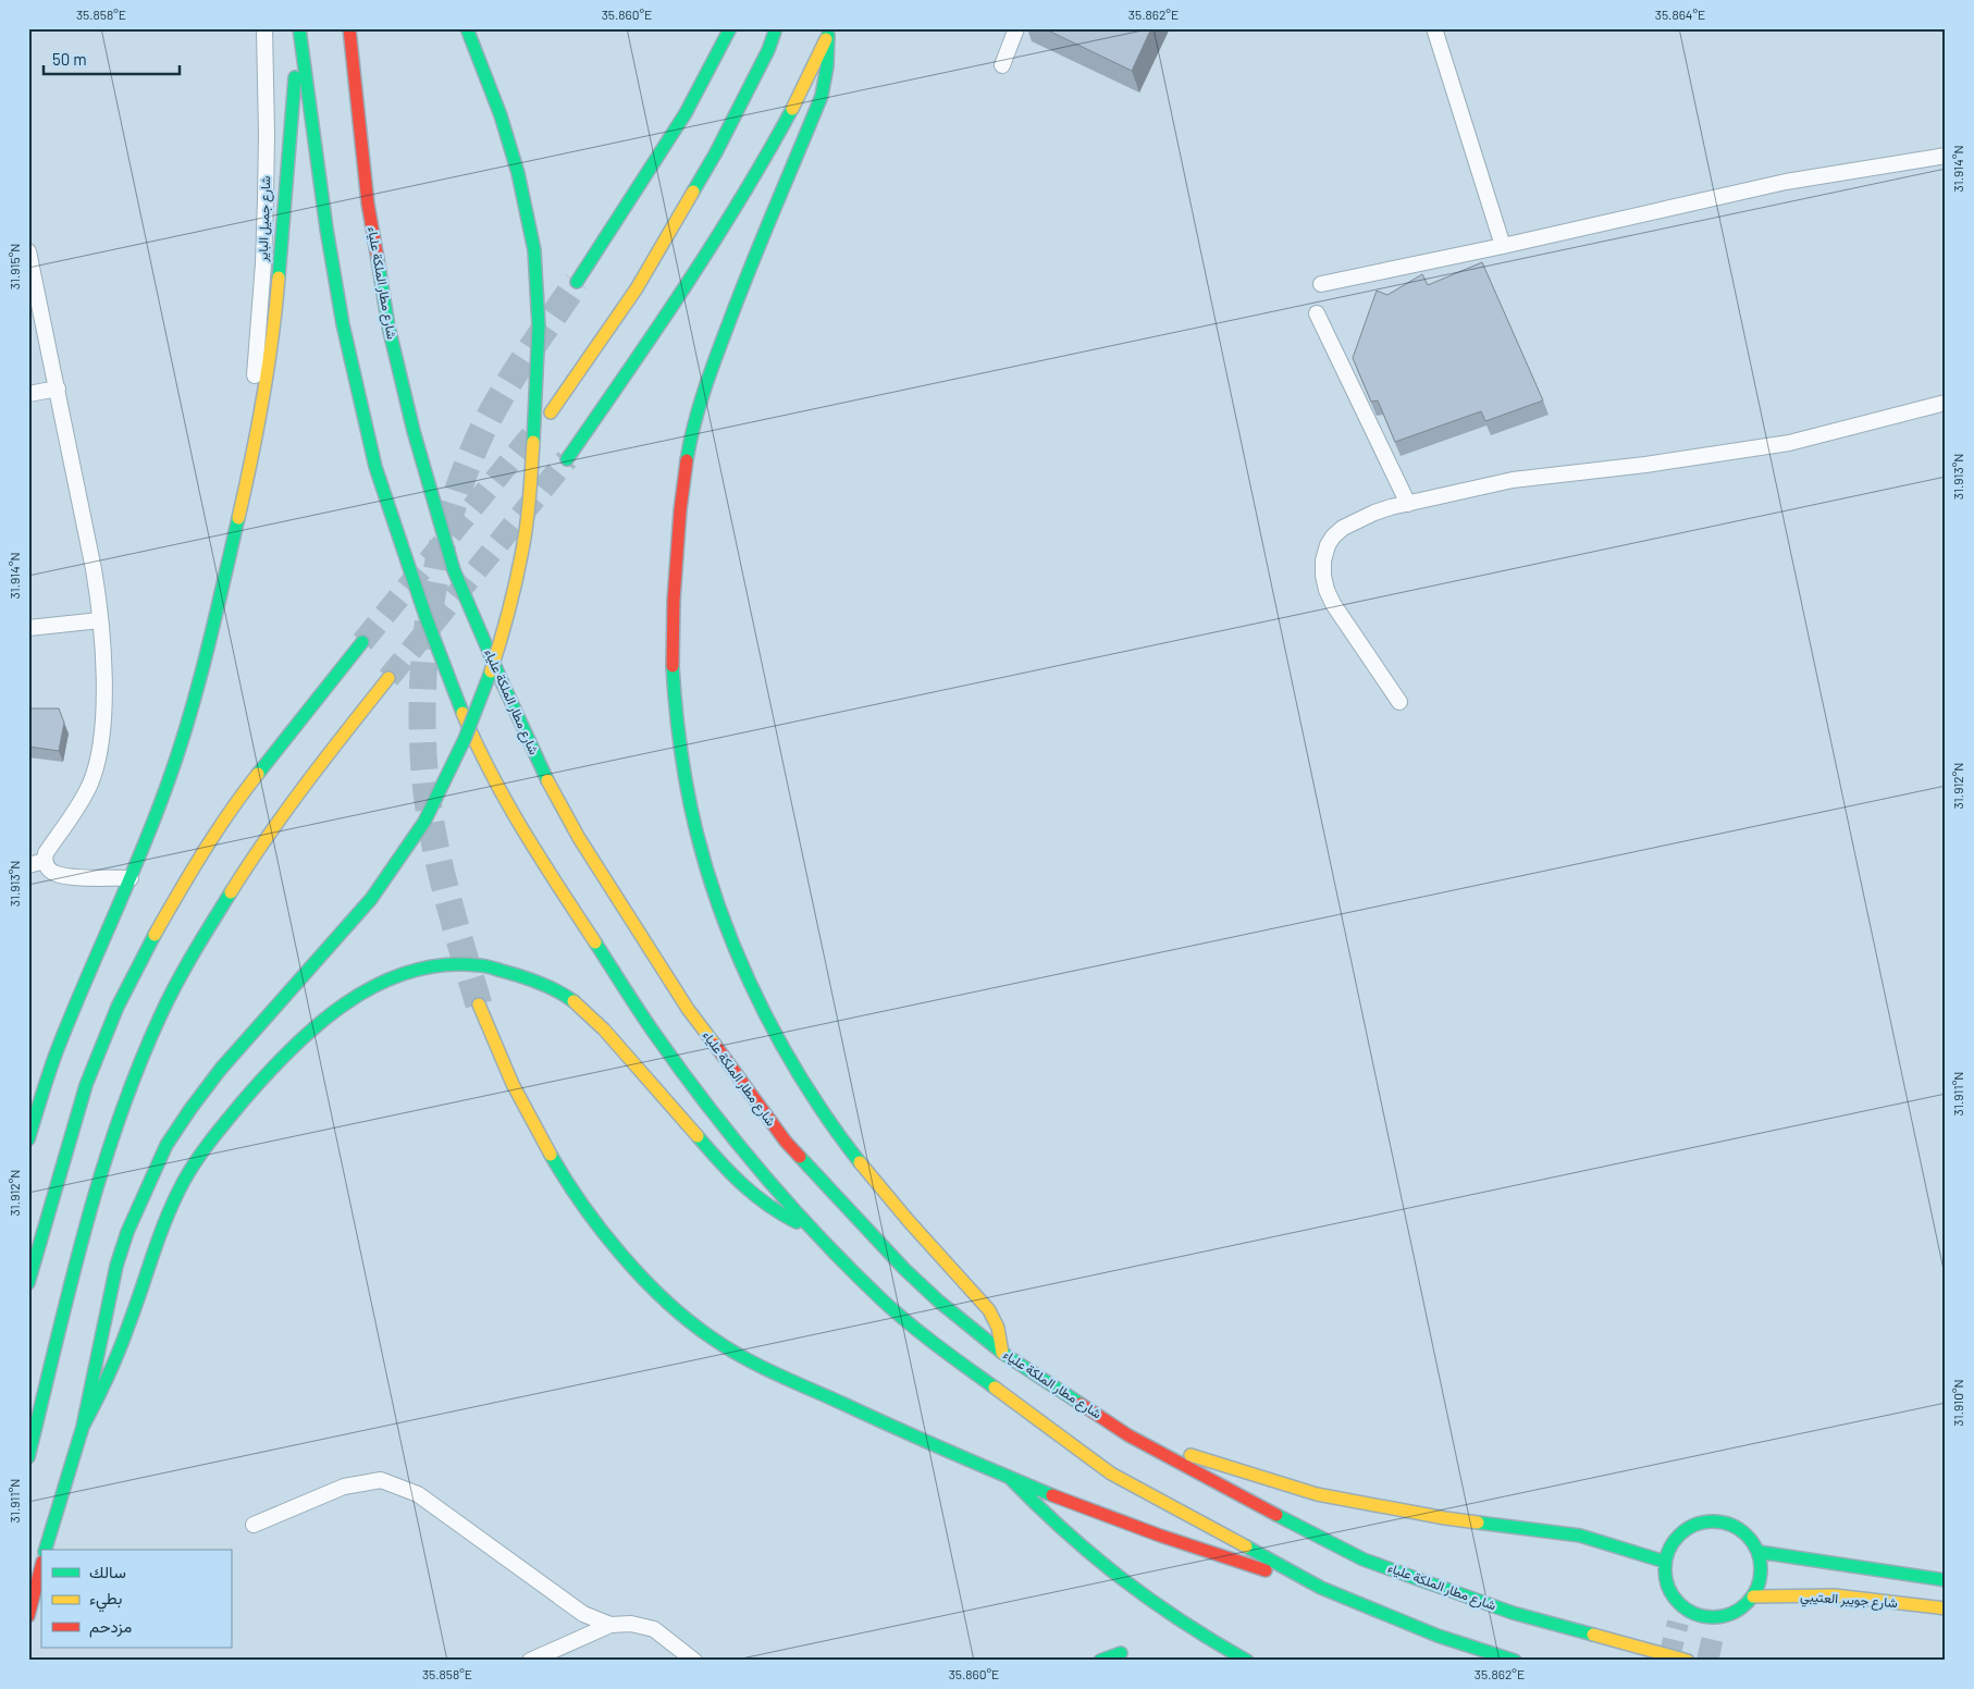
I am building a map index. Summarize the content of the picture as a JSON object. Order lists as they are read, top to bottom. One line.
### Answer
{"streets":{"main road":["شارع مطار الملكة علياء","شارع جويبر العتيبي"],"street":["شارع جميل الباير"]},"legend":["سالك","بطيء","مزدحم"],"scale_bar":"50 m","coordinates":["35.858°E","35.860°E","35.862°E","35.864°E","31.914°N","31.915°N","31.913°N","31.912°N","31.911°N","31.910°N"]}
